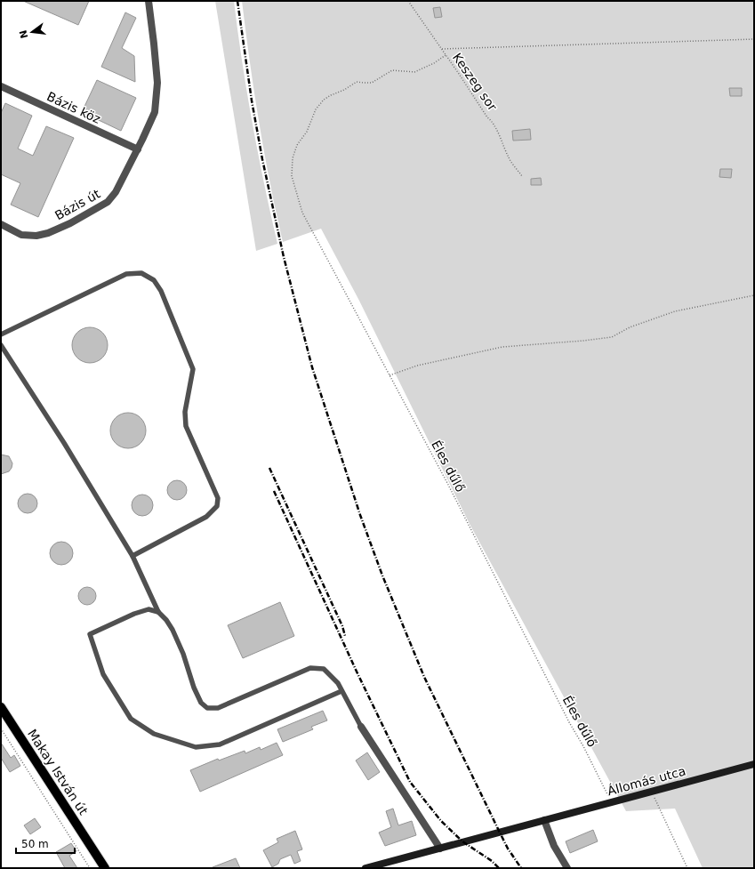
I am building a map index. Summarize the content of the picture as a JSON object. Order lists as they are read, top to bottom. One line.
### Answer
{"streets":{"main road":["Makay István út","Állomás utca"],"street":["Bázis köz","Bázis út"],"path":["Keszeg sor","Éles dűlő"]},"crossings":[["Keszeg sor","Éles dűlő"],["Bázis köz","Bázis út"],["Éles dűlő","Állomás utca"]],"scale_bar":"50 m","north":"left"}
